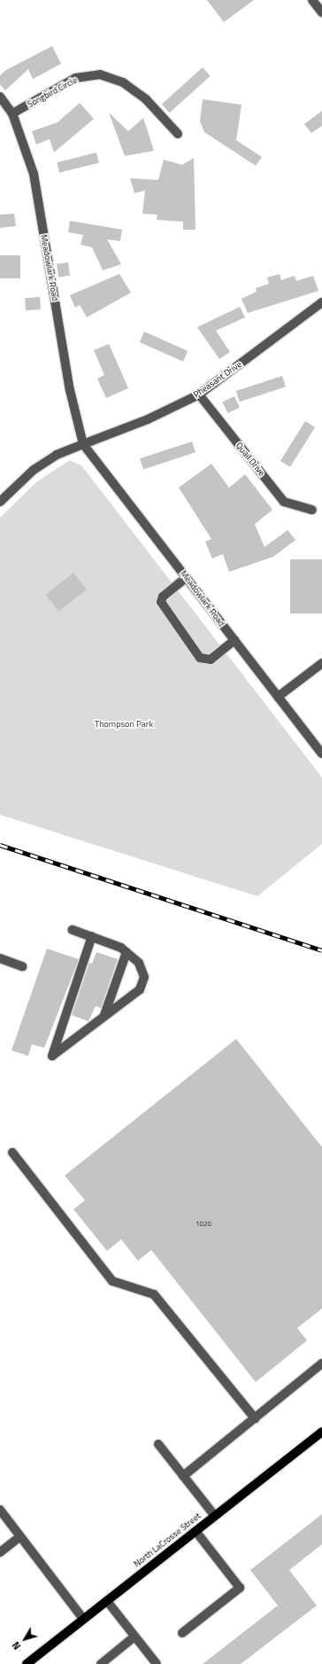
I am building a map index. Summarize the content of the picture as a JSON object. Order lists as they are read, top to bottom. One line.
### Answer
{"streets":{"main road":["North LaCrosse Street"],"street":["Songbird Circle","Meadowlark Road","Pheasant Drive","Quail Drive"]},"crossings":[["Songbird Circle","Meadowlark Road"],["Meadowlark Road","Pheasant Drive"],["Pheasant Drive","Quail Drive"]],"parks":["Thompson Park"],"house_numbers":["1020"],"north":"bottom left"}
